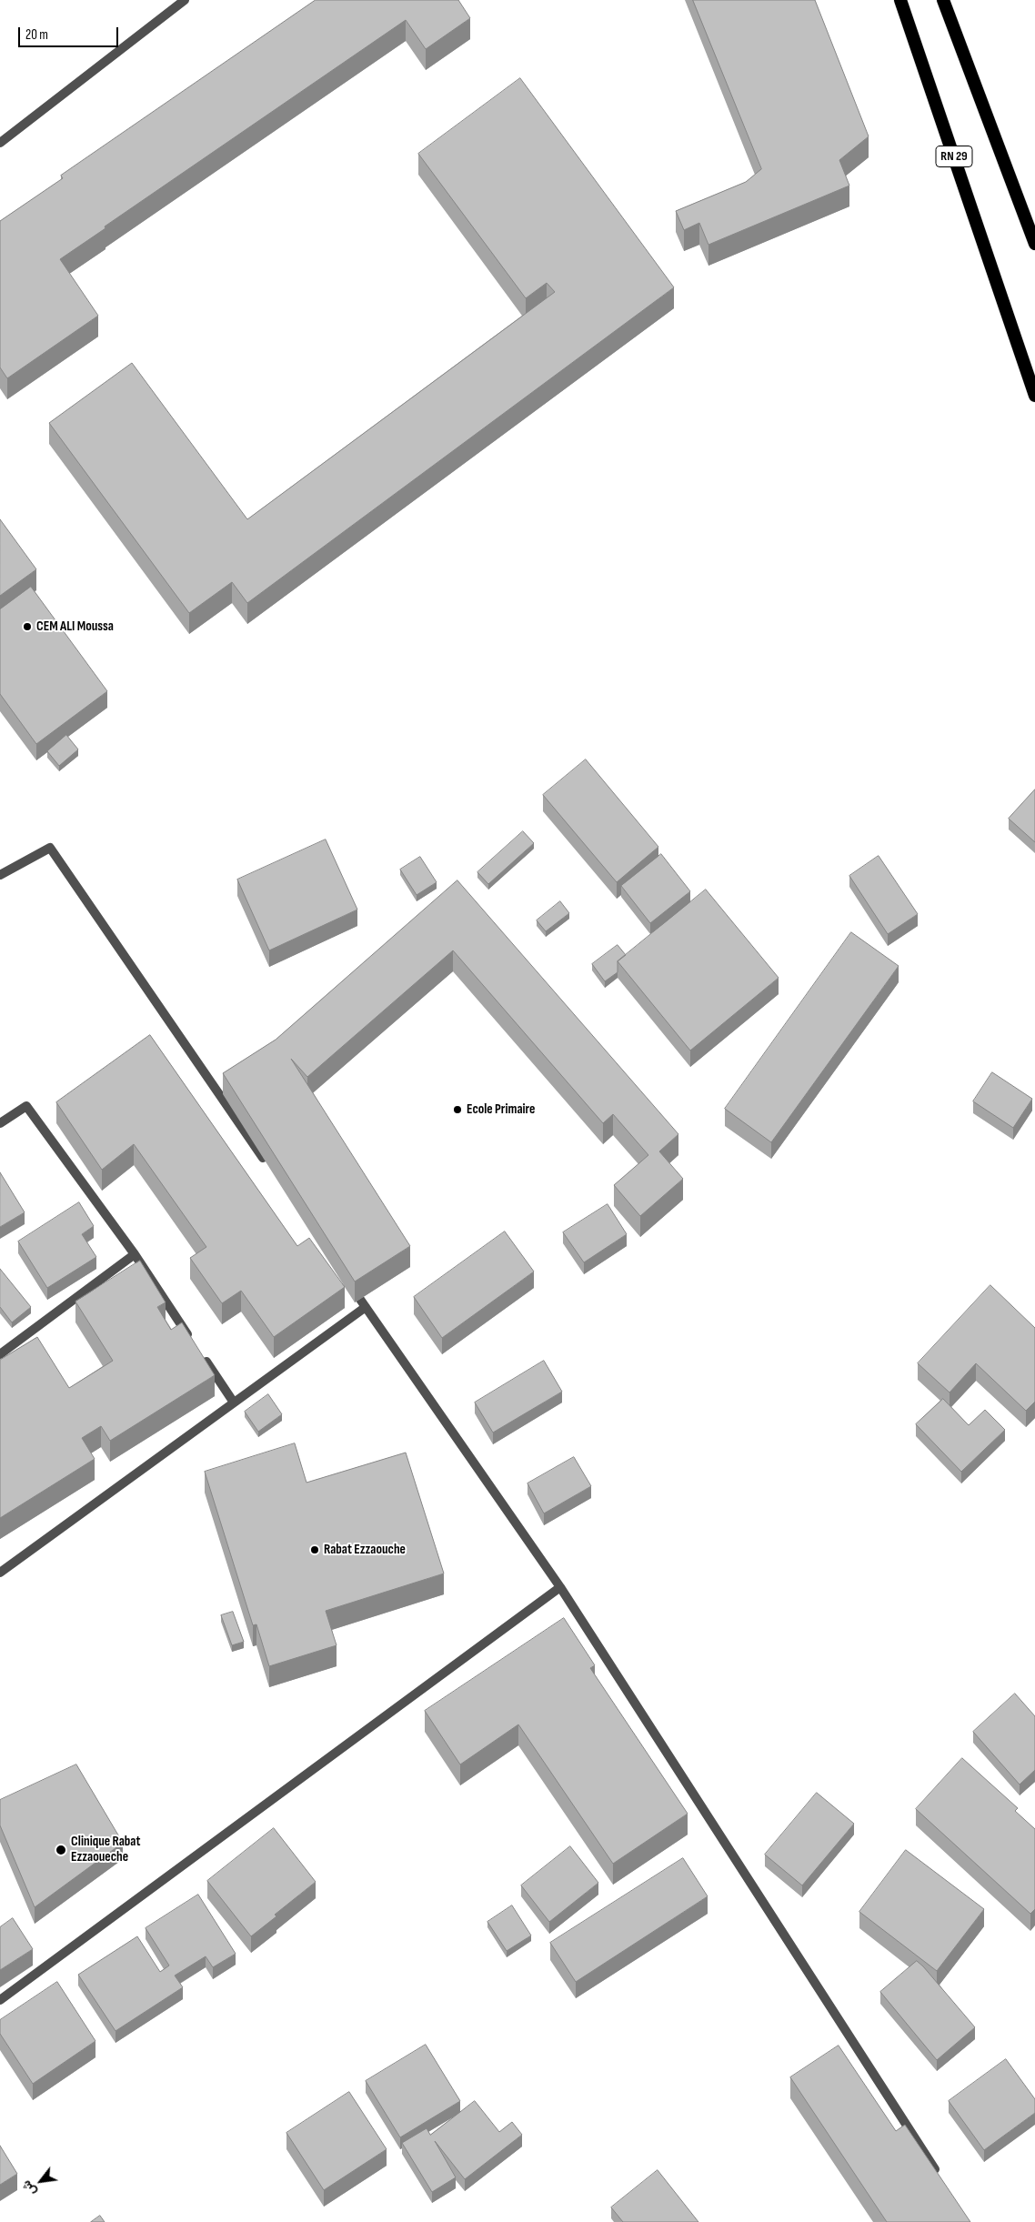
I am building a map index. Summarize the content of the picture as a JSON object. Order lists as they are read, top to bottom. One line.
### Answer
{"streets":{"highway":["RN 29"]},"places":["CEM ALI Moussa","Ecole Primaire","Rabat Ezzaouche","Clinique Rabat Ezzaoueche"],"scale_bar":"20 m","north":"bottom left"}
